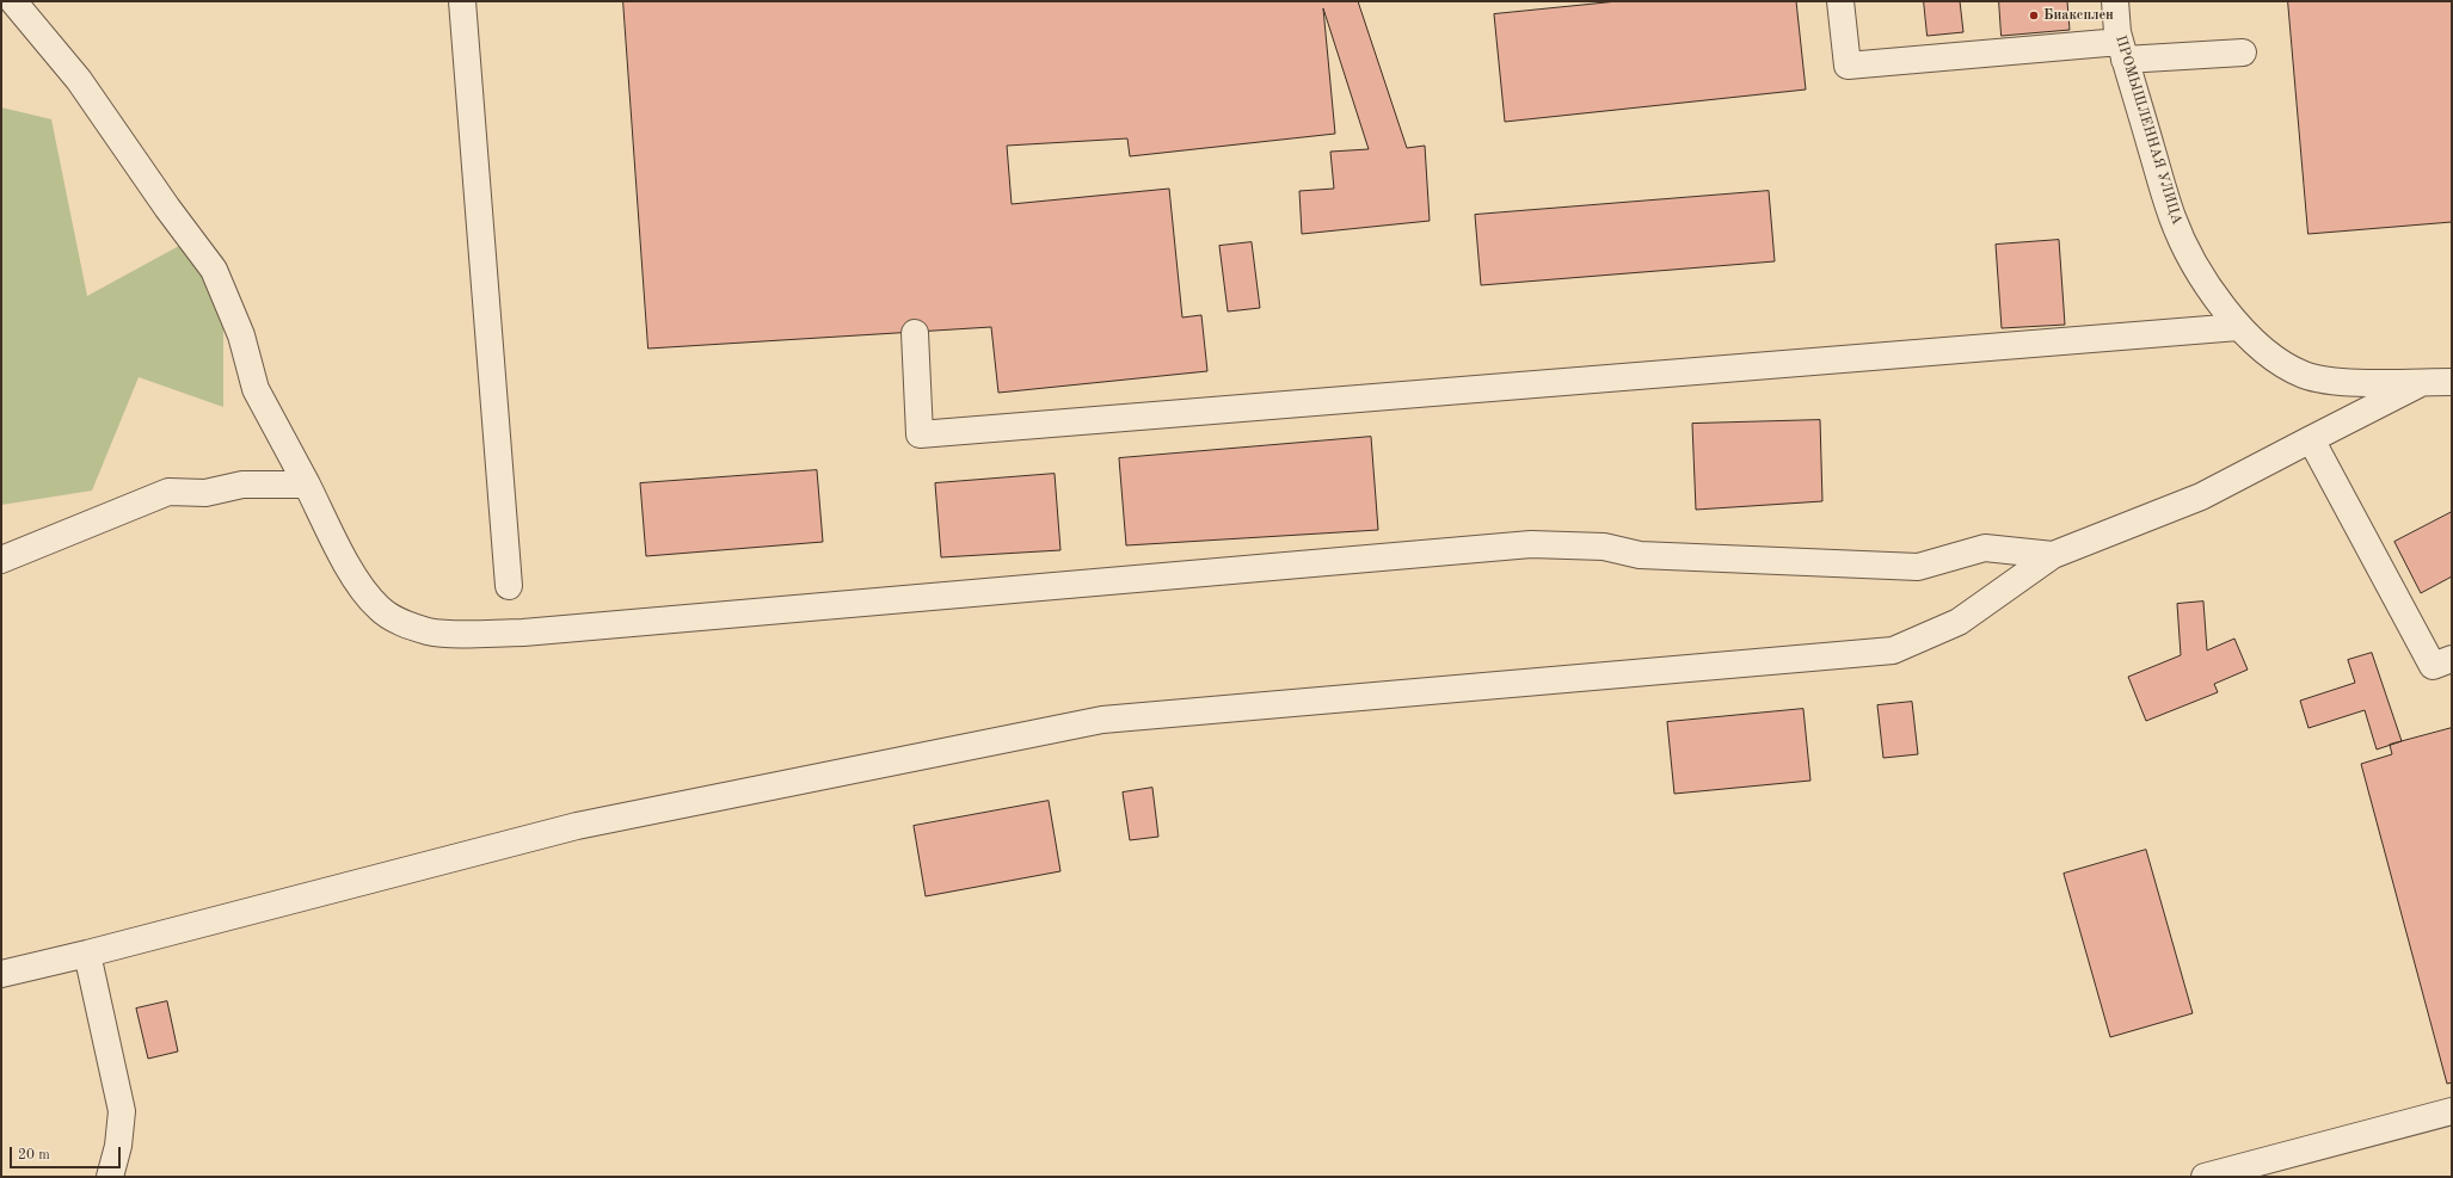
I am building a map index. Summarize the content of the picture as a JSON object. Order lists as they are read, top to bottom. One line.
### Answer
{"streets":{"street":["ПРОМЫШЛЕННАЯ УЛИЦА"]},"places":["Биаксплен"],"scale_bar":"20 m"}
